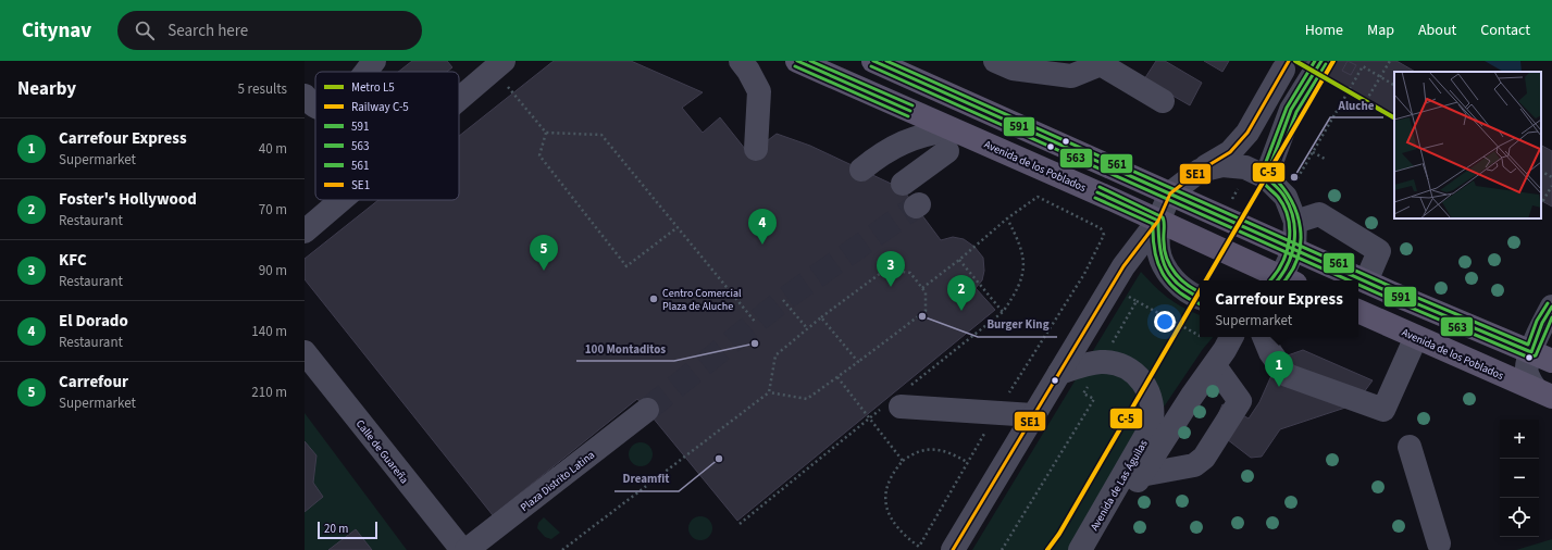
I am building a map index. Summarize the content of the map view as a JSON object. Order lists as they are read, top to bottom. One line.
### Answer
{"streets":{"main road":["Avenida de los Poblados"],"street":["Calle de Guareña","Plaza Distrito Latina","Avenida de Las Águilas"]},"places":["Aluche","Centro Comercial Plaza de Aluche","Burger King","100 Montaditos","Dreamfit"],"lines":["metro line L5","rail line C-5","transit line 591","transit line 561","transit line SE1","transit line 563"],"legend":["Metro L5","Railway C-5","591","563","561","SE1"],"scale_bar":"20 m","page":{"header":"Citynav","search":"Search here","nav":["Home","Map","About","Contact"],"heading":["Nearby","5 results"],"list":[{"mark":"1","name":"Carrefour Express","note":"Supermarket","value":"40 m"},{"mark":"2","name":"Foster's Hollywood","note":"Restaurant","value":"70 m"},{"mark":"3","name":"KFC","note":"Restaurant","value":"90 m"},{"mark":"4","name":"El Dorado","note":"Restaurant","value":"140 m"},{"mark":"5","name":"Carrefour","note":"Supermarket","value":"210 m"}],"pins":["4","5","3","2","1"],"popup":["Carrefour Express","Supermarket"],"map_buttons":["+","−"],"scale":"20 m"}}
